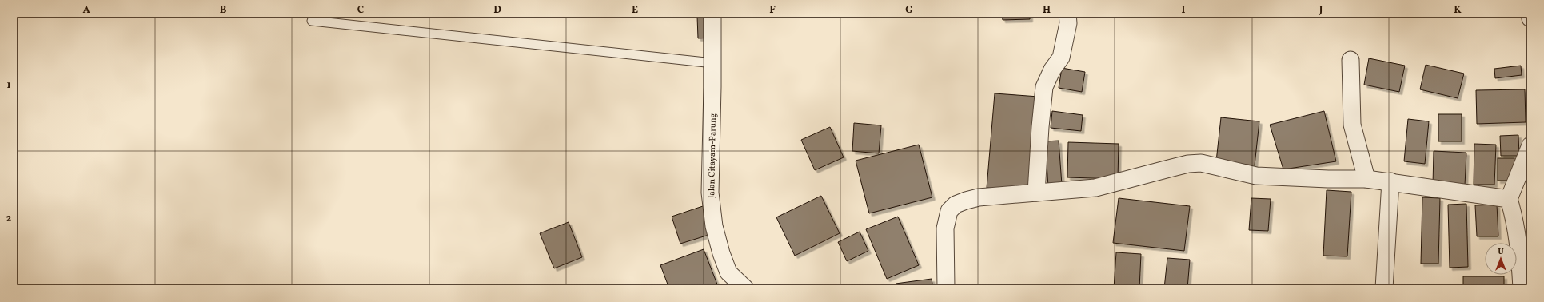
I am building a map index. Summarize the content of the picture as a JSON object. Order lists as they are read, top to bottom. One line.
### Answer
{"streets":{"street":["Jalan Citayam-Parung"]},"north":"top","grid":{"columns":["A","B","C","D","E","F","G","H","I","J","K"],"rows":["1","2"]}}
